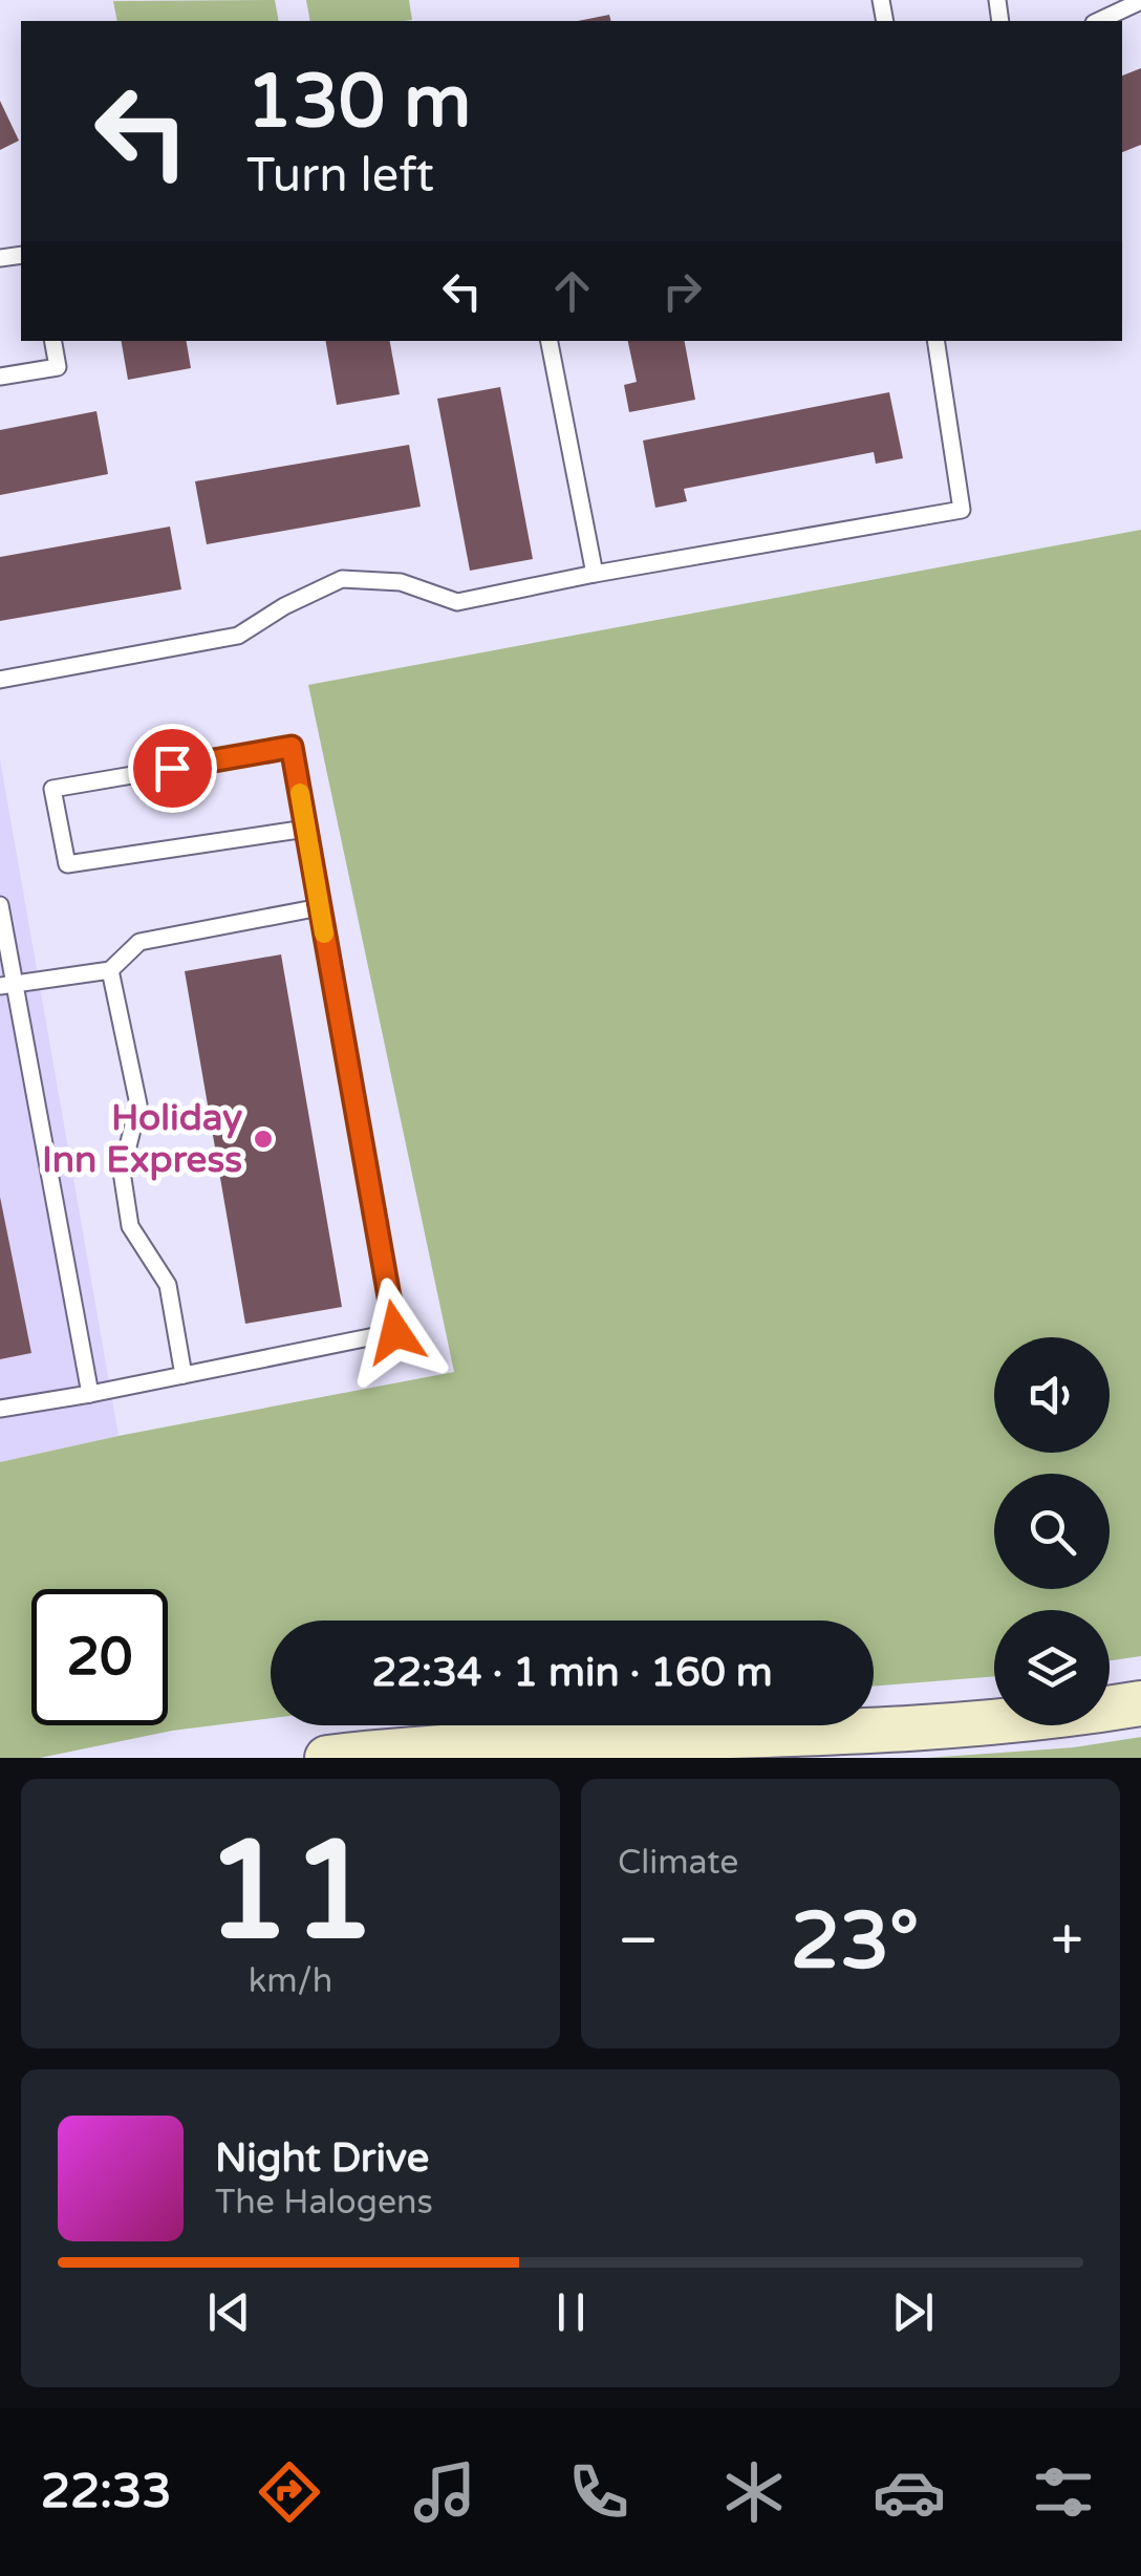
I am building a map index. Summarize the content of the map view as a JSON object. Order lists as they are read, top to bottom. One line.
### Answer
{"places":["Holiday Inn Express"],"page":{"turn":["130 m","Turn left"],"limit":"20","trip":"22:34 · 1 min · 160 m","tile":[["11","km/h"],"Climate"],"heat":["−","23°","+"],"song":["Night Drive","The Halogens"],"tabs":"22:33"}}
